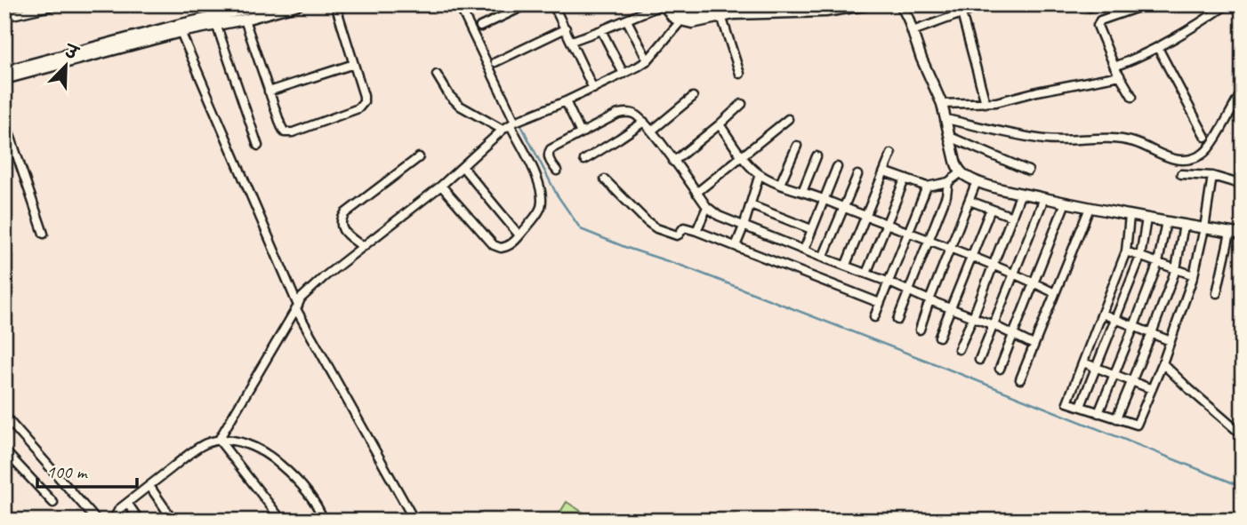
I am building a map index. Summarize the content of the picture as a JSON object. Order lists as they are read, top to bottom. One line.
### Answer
{"scale_bar":"100 m","north":"top right"}
